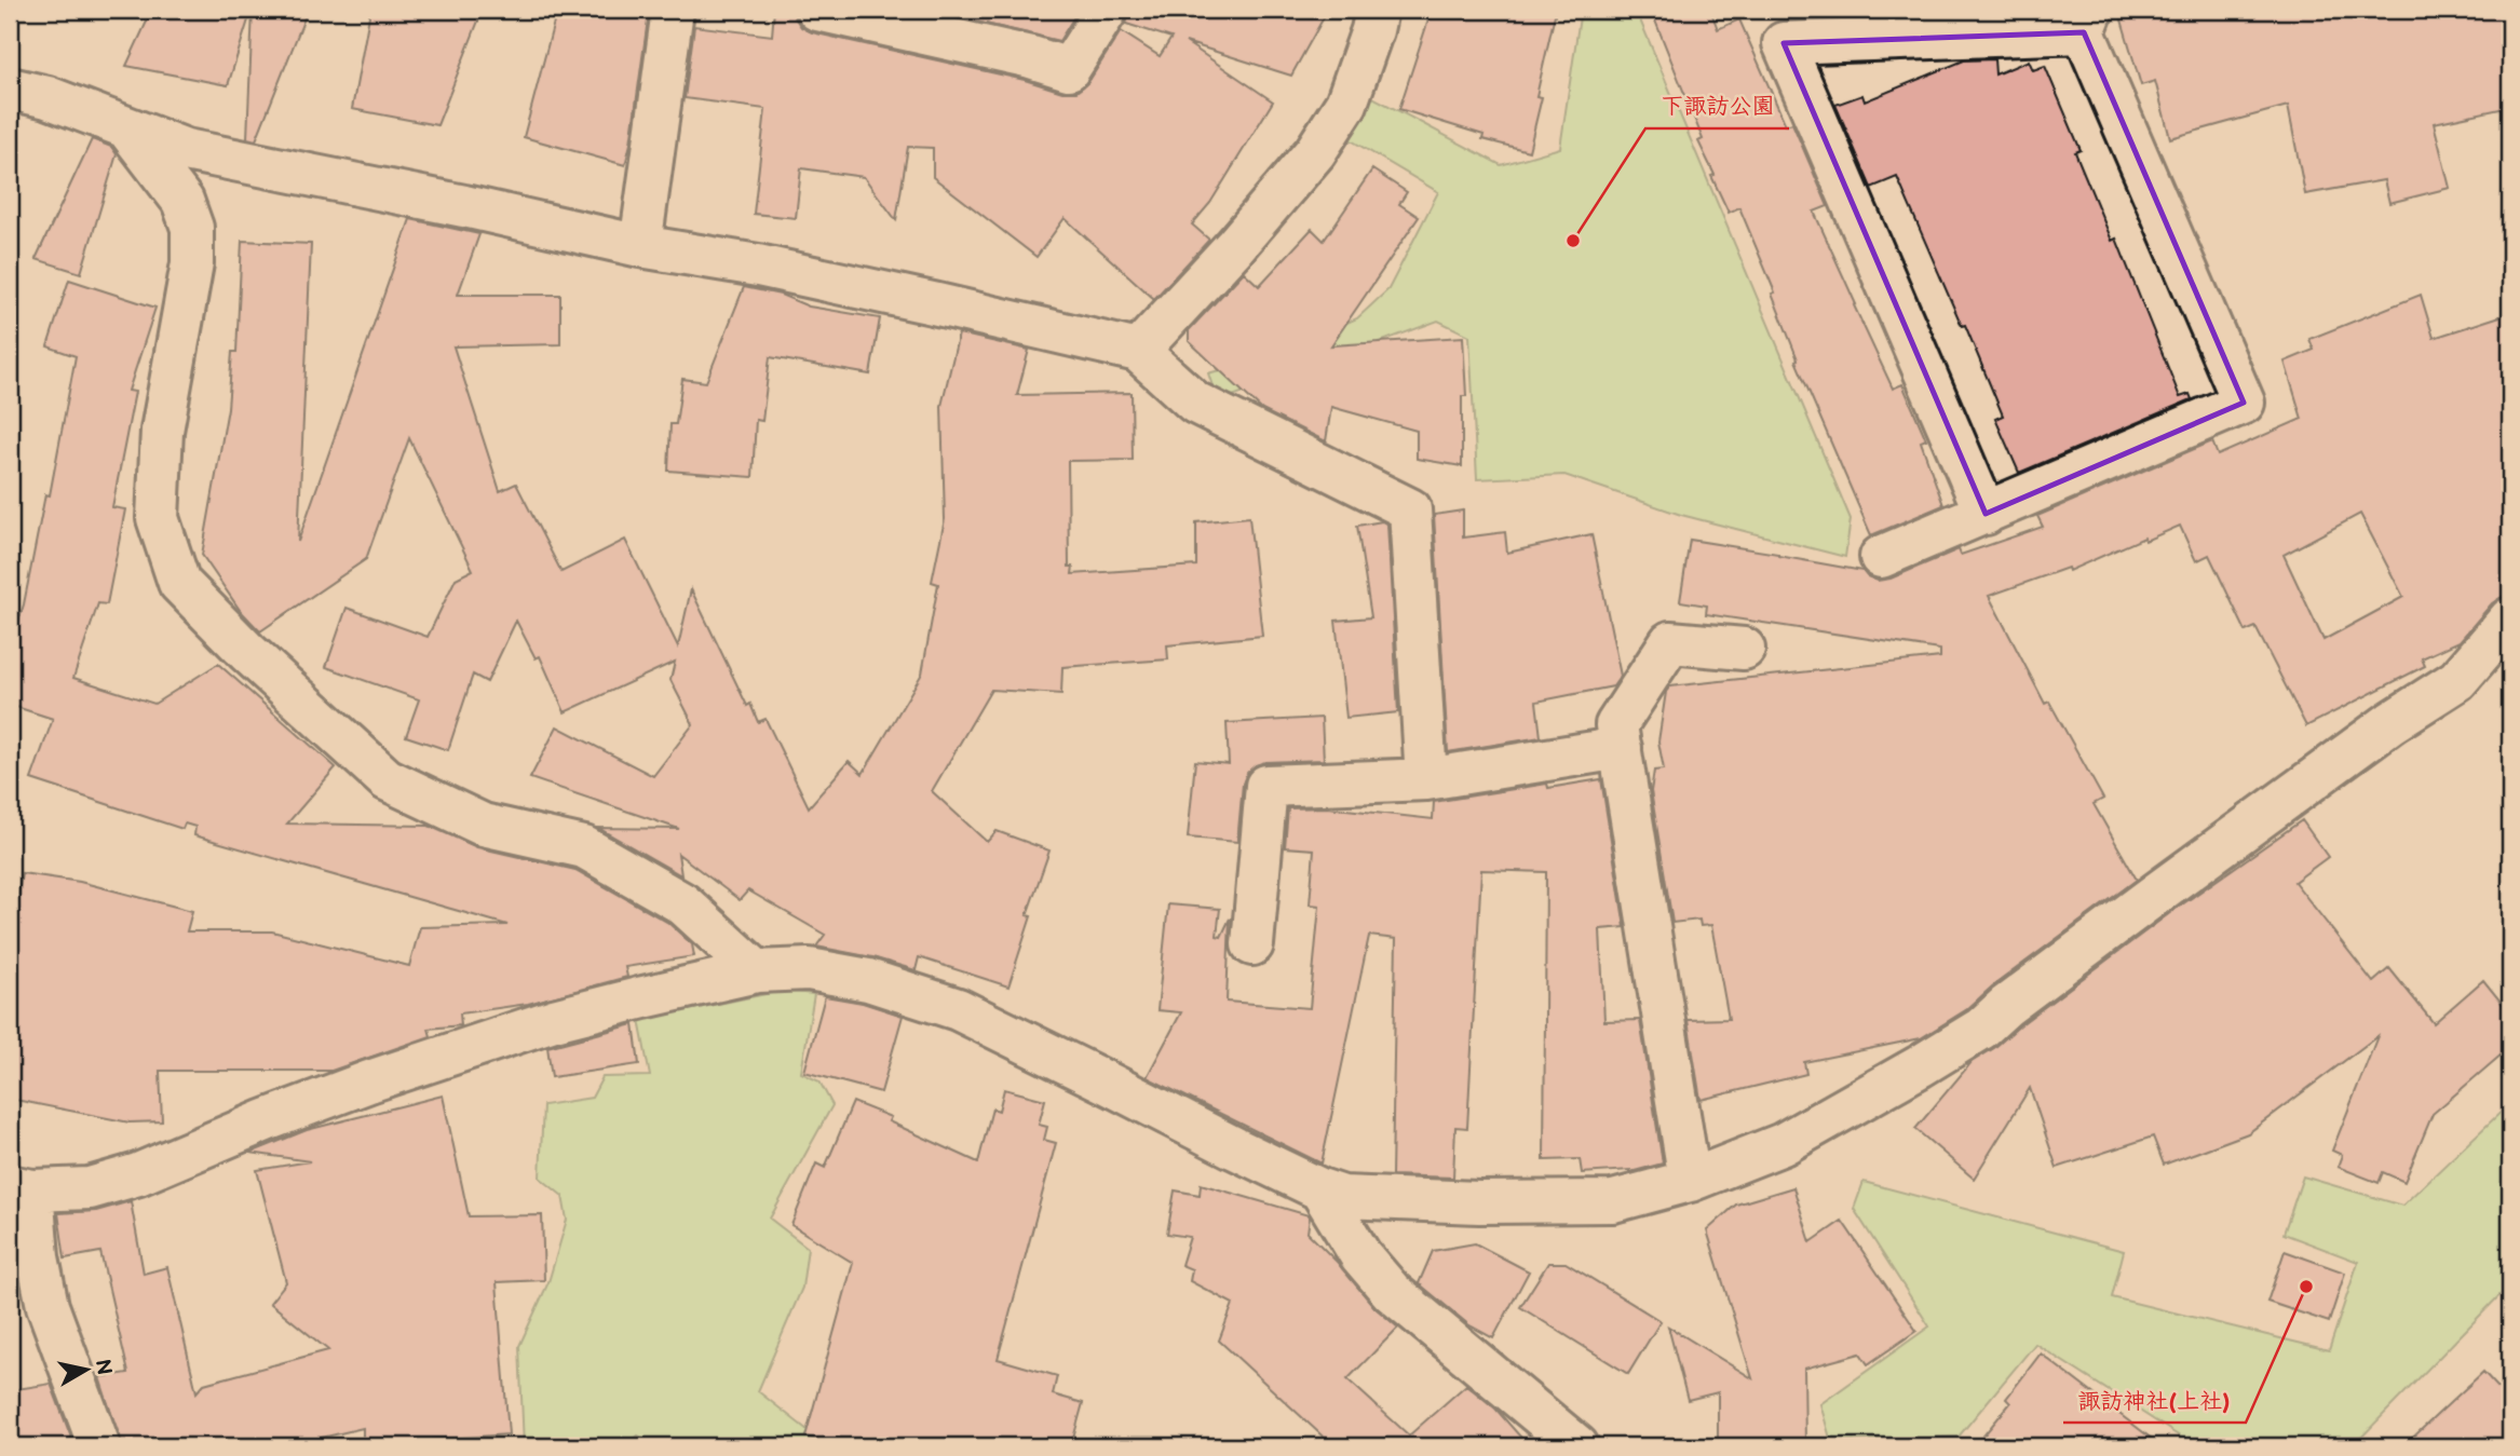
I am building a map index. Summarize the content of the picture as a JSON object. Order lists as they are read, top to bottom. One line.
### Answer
{"places":["下諏訪公園","諏訪神社(上社)"],"north":"right"}
